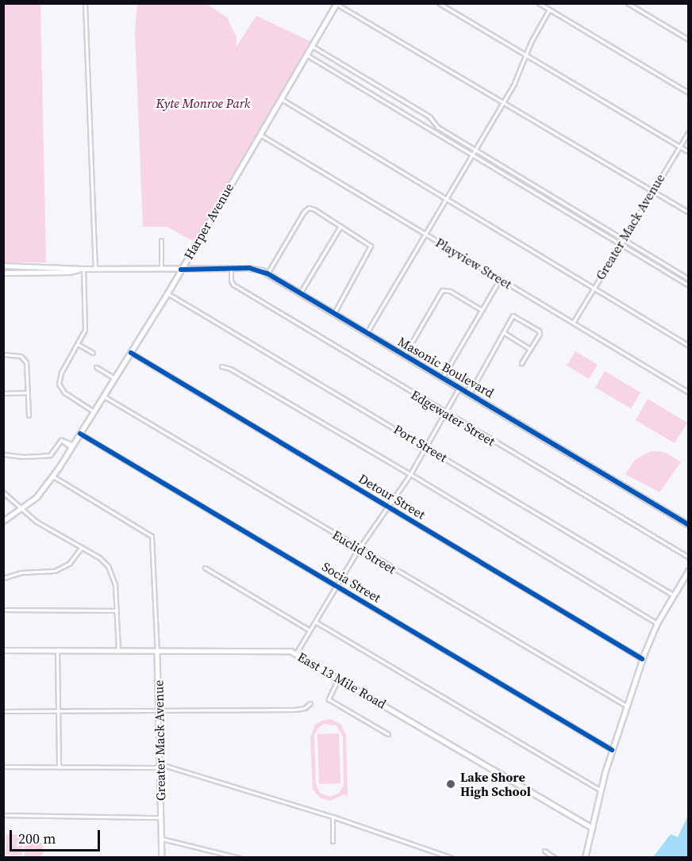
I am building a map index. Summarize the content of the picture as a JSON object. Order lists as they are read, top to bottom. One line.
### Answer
{"streets":{"main road":["Harper Avenue","Greater Mack Avenue","Masonic Boulevard","East 13 Mile Road"],"street":["Playview Street","Edgewater Street","Port Street","Detour Street","Euclid Street","Socia Street"]},"crossings":[["Harper Avenue","Playview Street"],["Harper Avenue","Masonic Boulevard"],["Harper Avenue","Port Street"],["Harper Avenue","Detour Street"],["Harper Avenue","Euclid Street"],["Harper Avenue","Socia Street"],["Greater Mack Avenue","Playview Street"],["Greater Mack Avenue","East 13 Mile Road"],["Masonic Boulevard","Edgewater Street"]],"parks":["Kyte Monroe Park"],"places":["Lake Shore High School"],"scale_bar":"200 m"}
